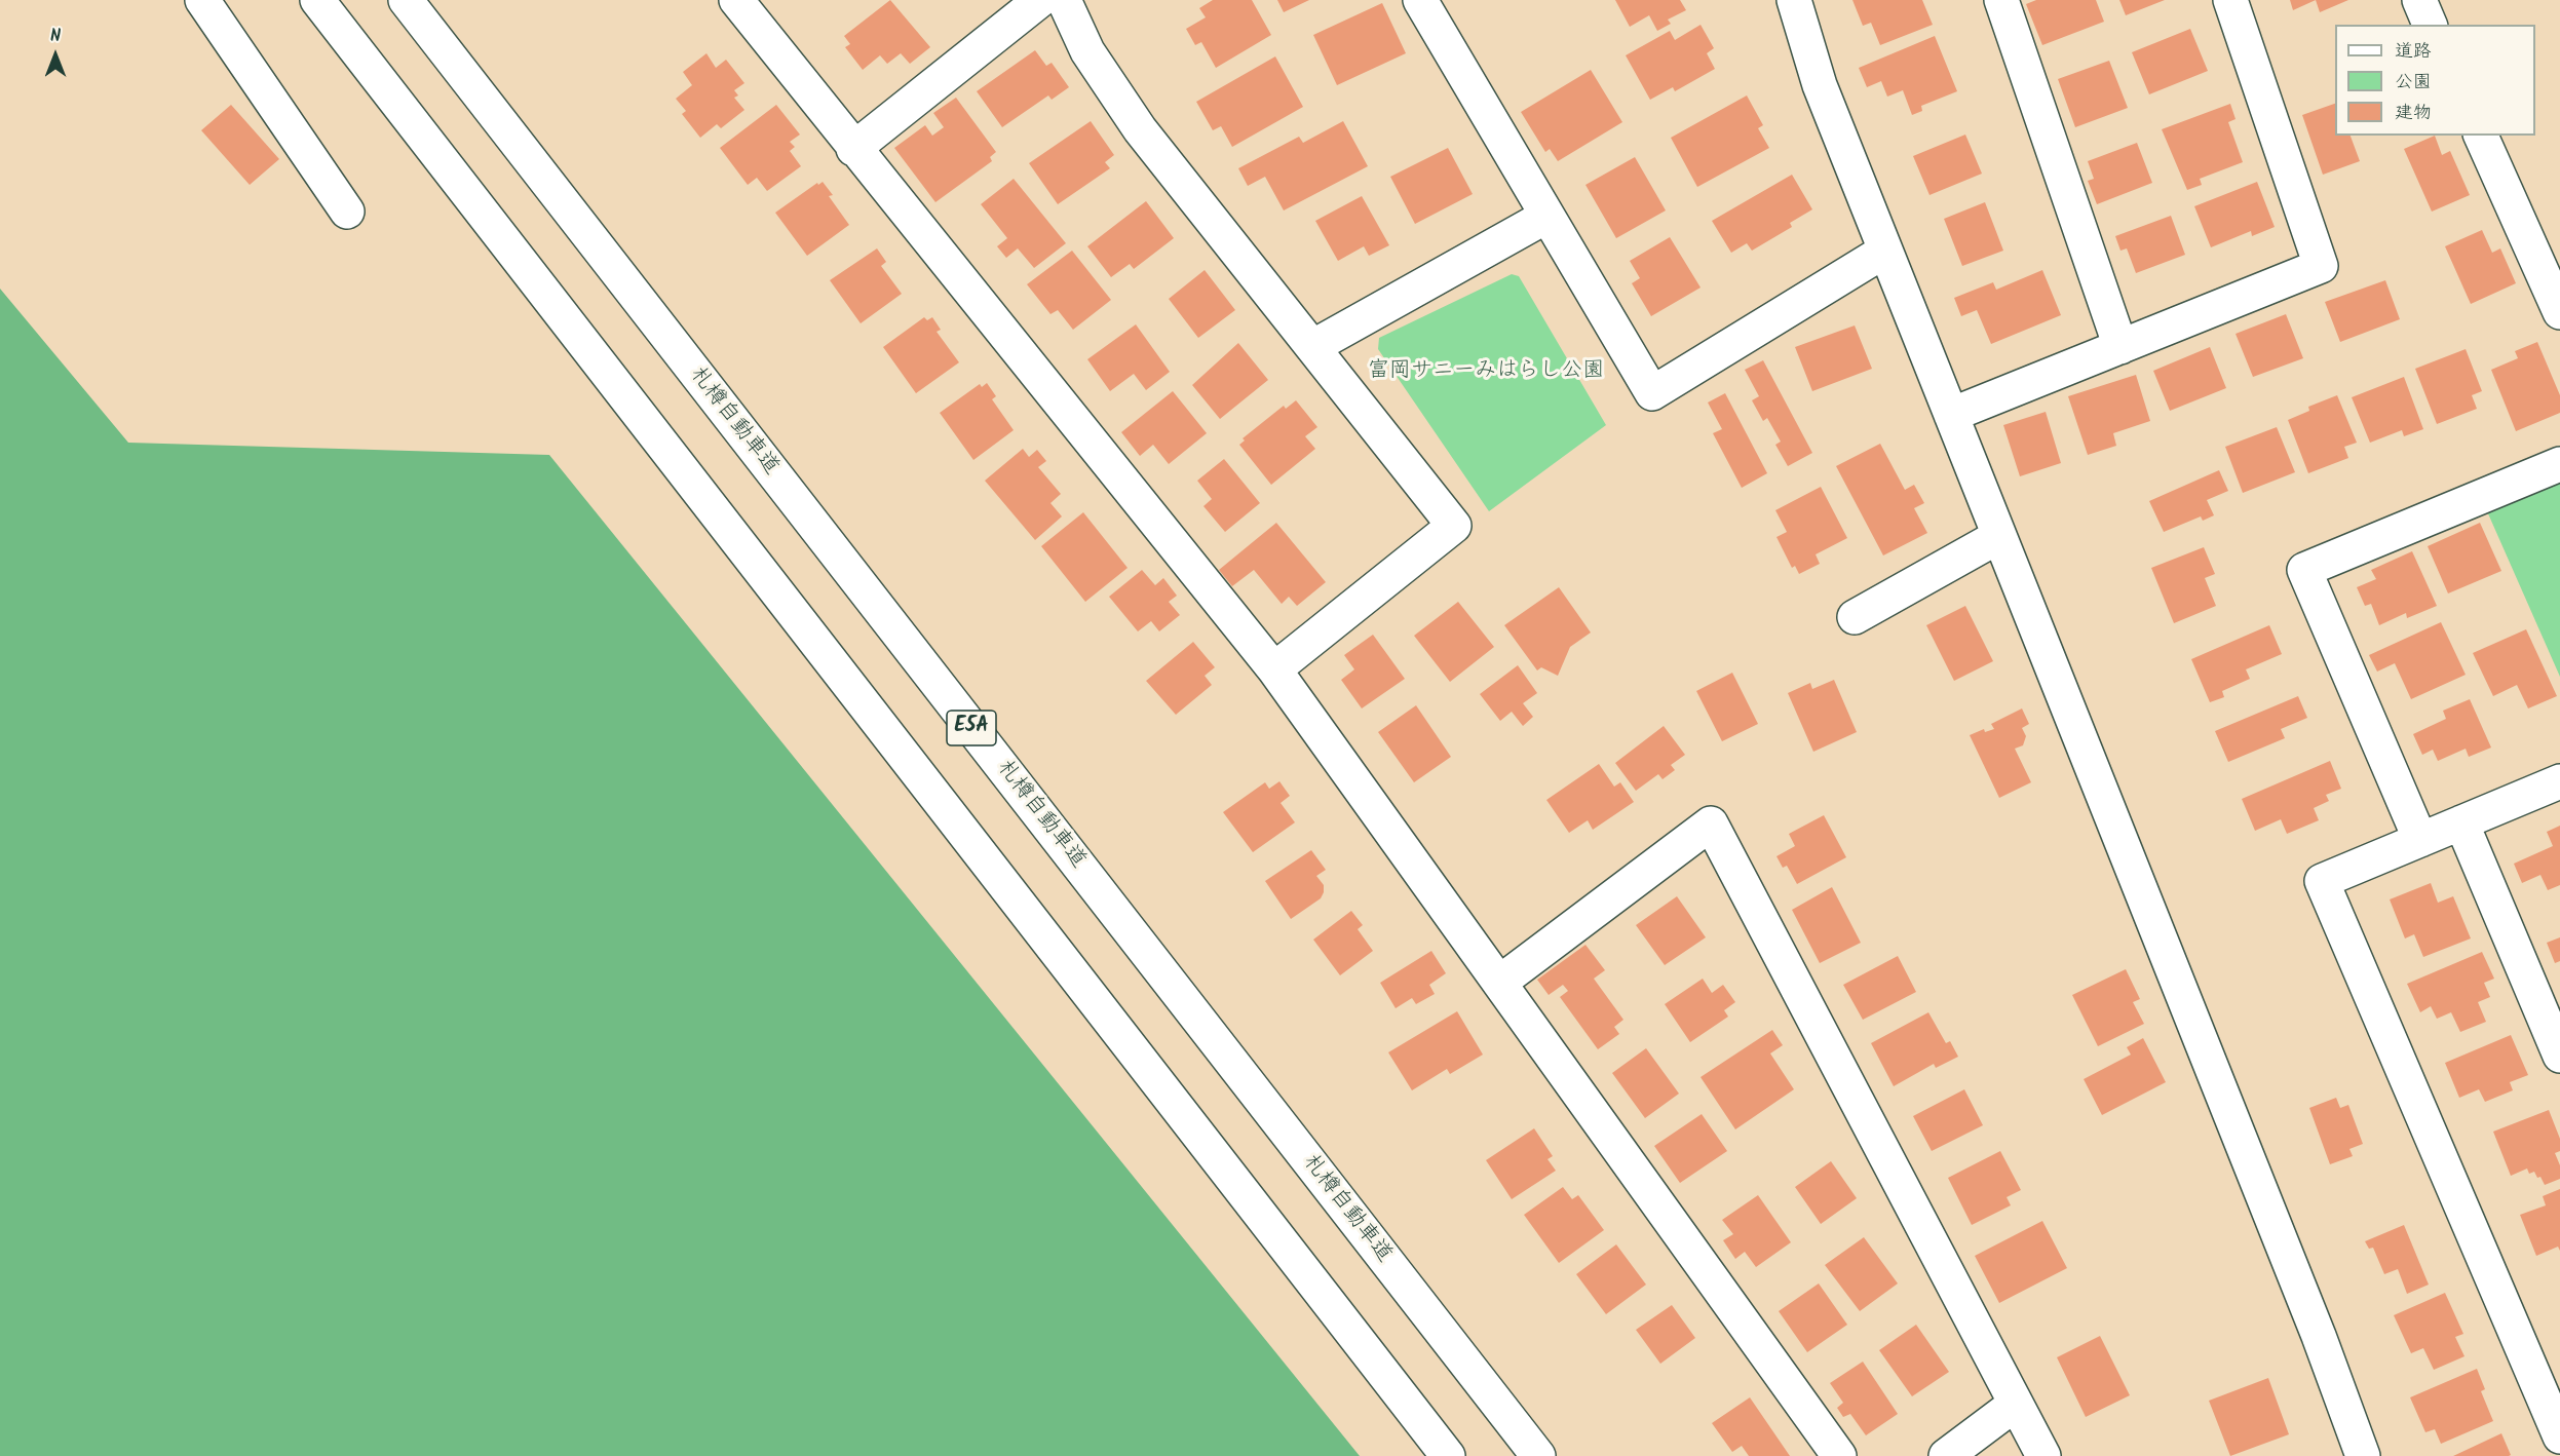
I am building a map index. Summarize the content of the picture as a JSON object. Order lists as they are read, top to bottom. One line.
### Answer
{"streets":{"main road":["札樽自動車道","E5A"]},"parks":["富岡サニーみはらし公園"],"legend":["道路","公園","建物"],"north":"top"}
